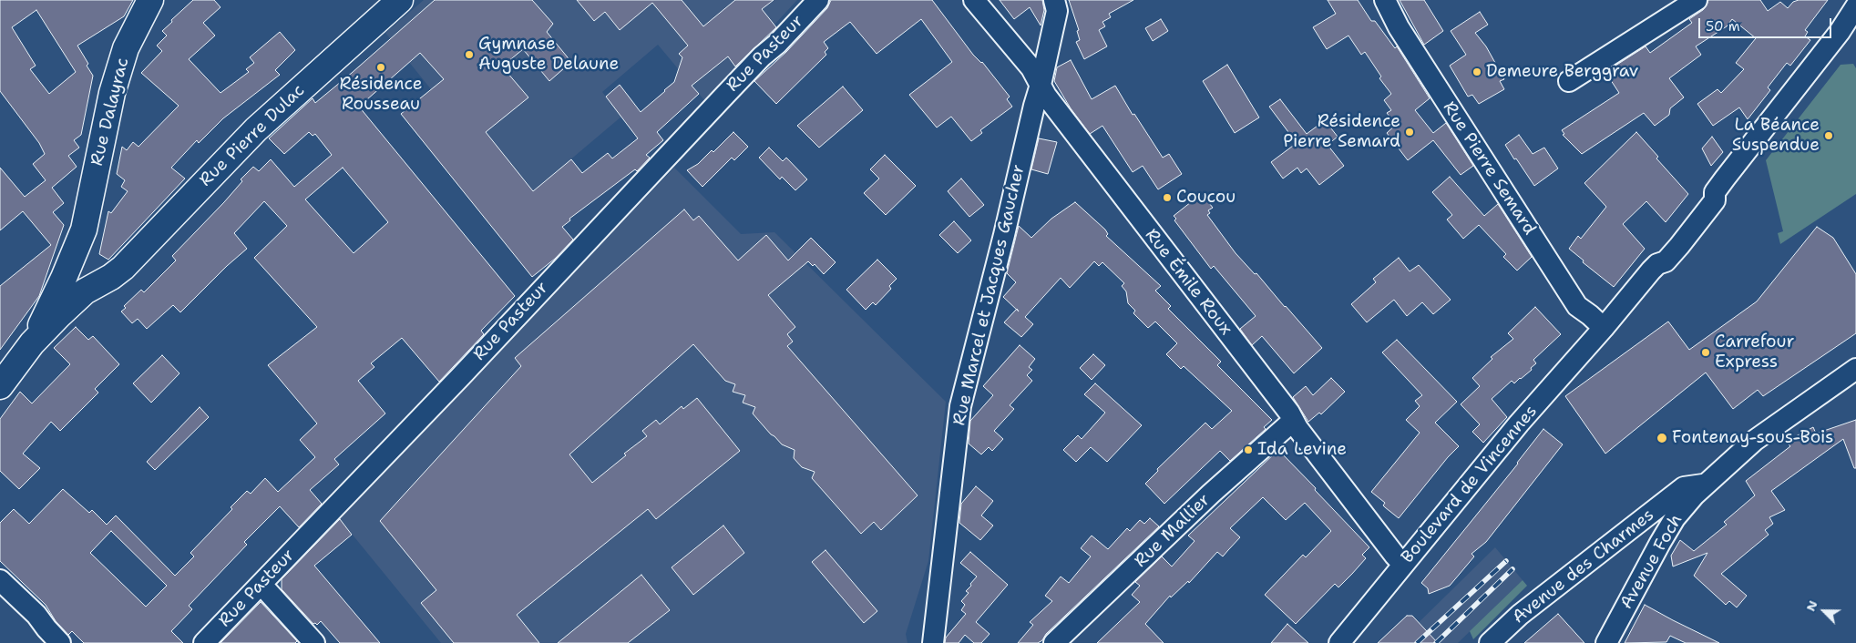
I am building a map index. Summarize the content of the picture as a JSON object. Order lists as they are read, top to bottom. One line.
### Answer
{"streets":{"main road":["Rue Dalayrac","Rue Pierre Dulac"],"street":["Rue Pasteur","Rue Pierre Semard","Rue Émile Roux","Rue Marcel et Jacques Gaucher","Boulevard de Vincennes","Rue Mallier","Avenue Foch","Avenue des Charmes"]},"crossings":[["Rue Dalayrac","Rue Pierre Dulac"],["Rue Pierre Semard","Boulevard de Vincennes"],["Rue Émile Roux","Rue Marcel et Jacques Gaucher"],["Rue Émile Roux","Boulevard de Vincennes"],["Rue Émile Roux","Rue Mallier"],["Avenue Foch","Avenue des Charmes"]],"places":["Gymnase Auguste Delaune","Résidence Rousseau","Demeure Berggrav","Résidence Pierre Semard","La Béance Suspendue","Coucou","Carrefour Express","Fontenay-sous-Bois","Ida Levine"],"scale_bar":"50 m","north":"top left"}
